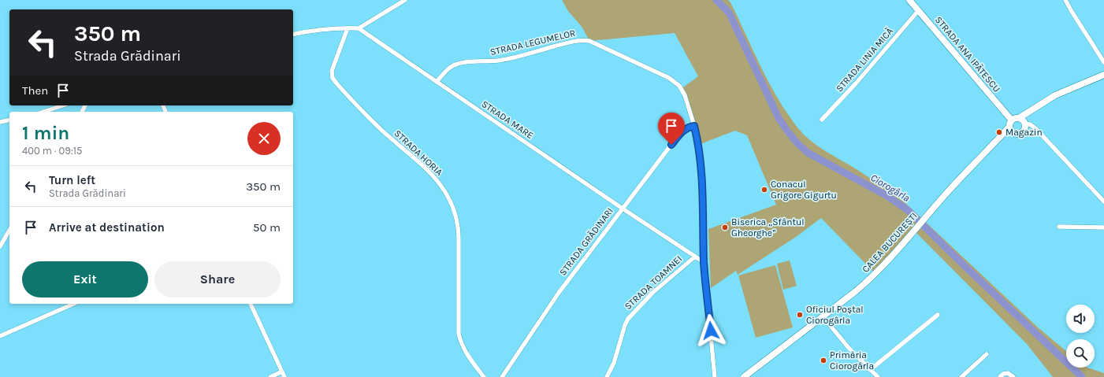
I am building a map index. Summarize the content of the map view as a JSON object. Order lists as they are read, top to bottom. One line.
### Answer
{"streets":{"main road":["STRADA ANA IPĂTESCU","CALEA BUCUREȘTI"],"street":["STRADA LEGUMELOR","STRADA LINIA MICĂ","STRADA MARE","STRADA HORIA","STRADA GRĂDINARI","STRADA TOAMNEI"]},"crossings":[["STRADA LEGUMELOR","STRADA MARE"],["STRADA LEGUMELOR","STRADA GRĂDINARI"],["STRADA ANA IPĂTESCU","STRADA LINIA MICĂ"],["STRADA ANA IPĂTESCU","CALEA BUCUREȘTI"],["STRADA MARE","STRADA GRĂDINARI"],["STRADA MARE","STRADA TOAMNEI"]],"water":["Ciorogârla"],"places":["Magazin","Conacul Grigore Gigurtu","Biserica „Sfântul Gheorghe”","Oficiul Poștal Ciorogârla","Primăria Ciorogârla"],"page":{"turn":["350 m","Strada Grădinari"],"then":"Then","heading":["1 min","400 m · 09:15"],"list":[{"name":"Turn left","note":"Strada Grădinari","value":"350 m"},{"name":"Arrive at destination","value":"50 m"}],"buttons":["Exit","Share"]}}
